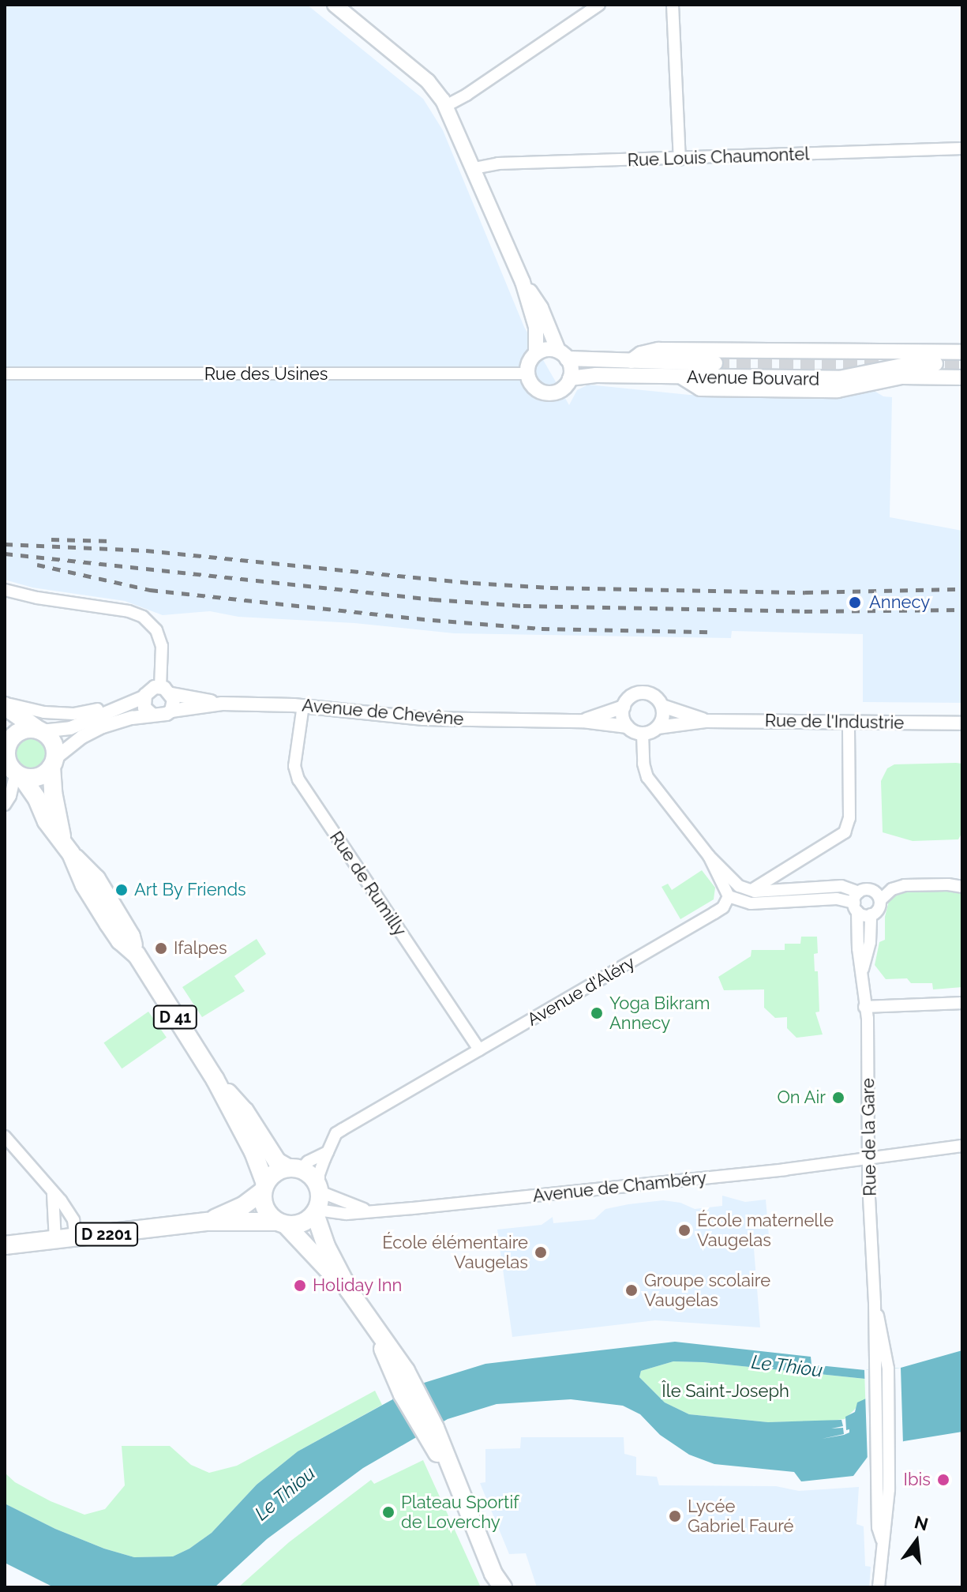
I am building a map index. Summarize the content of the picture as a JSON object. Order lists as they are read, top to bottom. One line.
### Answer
{"streets":{"main road":["Avenue Bouvard","D 41","D 2201"],"street":["Rue Louis Chaumontel","Rue des Usines","Avenue de Chevêne","Rue de l'Industrie","Rue de Rumilly","Avenue d'Aléry","Rue de la Gare","Avenue de Chambéry"]},"crossings":[["Rue des Usines","Avenue Bouvard"],["Avenue de Chevêne","Rue de l'Industrie"],["Avenue de Chevêne","Rue de Rumilly"],["Rue de Rumilly","Avenue d'Aléry"],["Avenue d'Aléry","D 41"],["Avenue d'Aléry","Avenue de Chambéry"],["Avenue d'Aléry","D 2201"],["D 41","Avenue de Chambéry"],["D 41","D 2201"],["Rue de la Gare","Avenue de Chambéry"],["Avenue de Chambéry","D 2201"]],"water":["Le Thiou"],"parks":["Île Saint-Joseph"],"places":["Annecy","Art By Friends","Ifalpes","Yoga Bikram Annecy","On Air","École maternelle Vaugelas","École élémentaire Vaugelas","Holiday Inn","Groupe scolaire Vaugelas","Ibis","Plateau Sportif de Loverchy","Lycée Gabriel Fauré"],"north":"top"}
